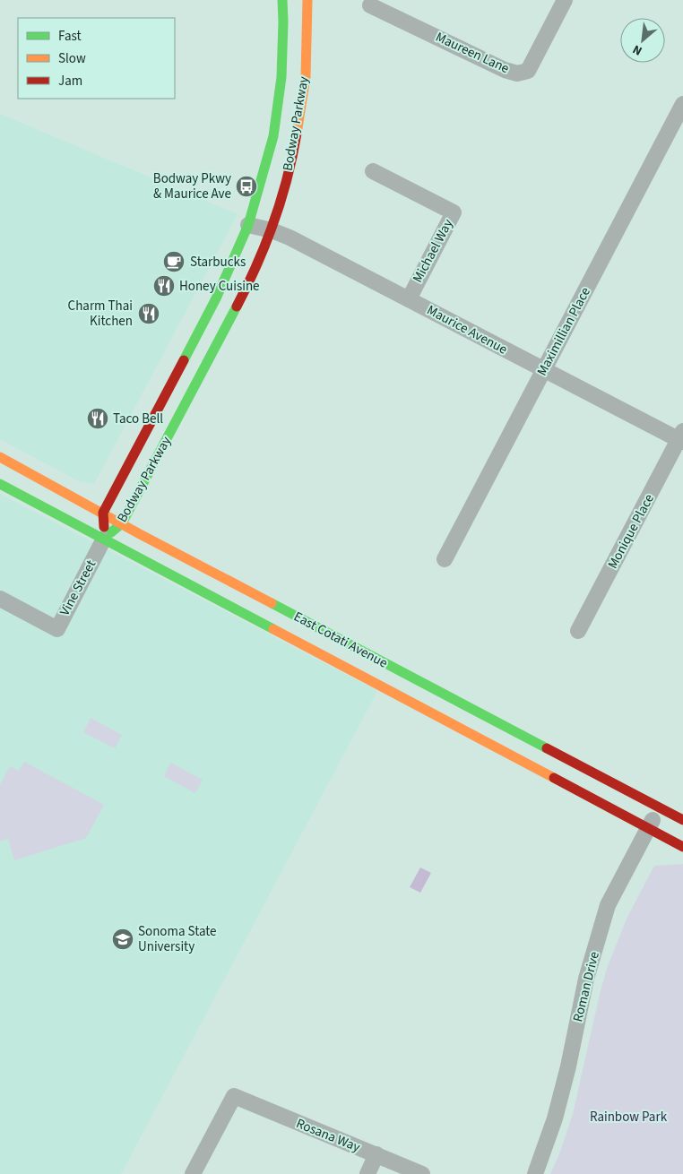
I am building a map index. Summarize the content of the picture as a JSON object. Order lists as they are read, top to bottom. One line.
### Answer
{"streets":{"main road":["Bodway Parkway","East Cotati Avenue"],"street":["Maureen Lane","Michael Way","Maurice Avenue","Maximillian Place","Monique Place","Vine Street","Roman Drive","Rosana Way"]},"crossings":[["Bodway Parkway","Maurice Avenue"],["Bodway Parkway","Vine Street"],["Bodway Parkway","East Cotati Avenue"],["Michael Way","Maurice Avenue"],["Maurice Avenue","Maximillian Place"],["Maurice Avenue","Monique Place"],["Vine Street","East Cotati Avenue"],["East Cotati Avenue","Roman Drive"]],"parks":["Rainbow Park"],"places":{"bus stop":["Bodway Pkwy & Maurice Ave"],"cafe":["Starbucks"],"restaurant":["Honey Cuisine","Charm Thai Kitchen","Taco Bell"],"school or university":["Sonoma State University"]},"legend":["Fast","Slow","Jam"],"north":"bottom left"}
